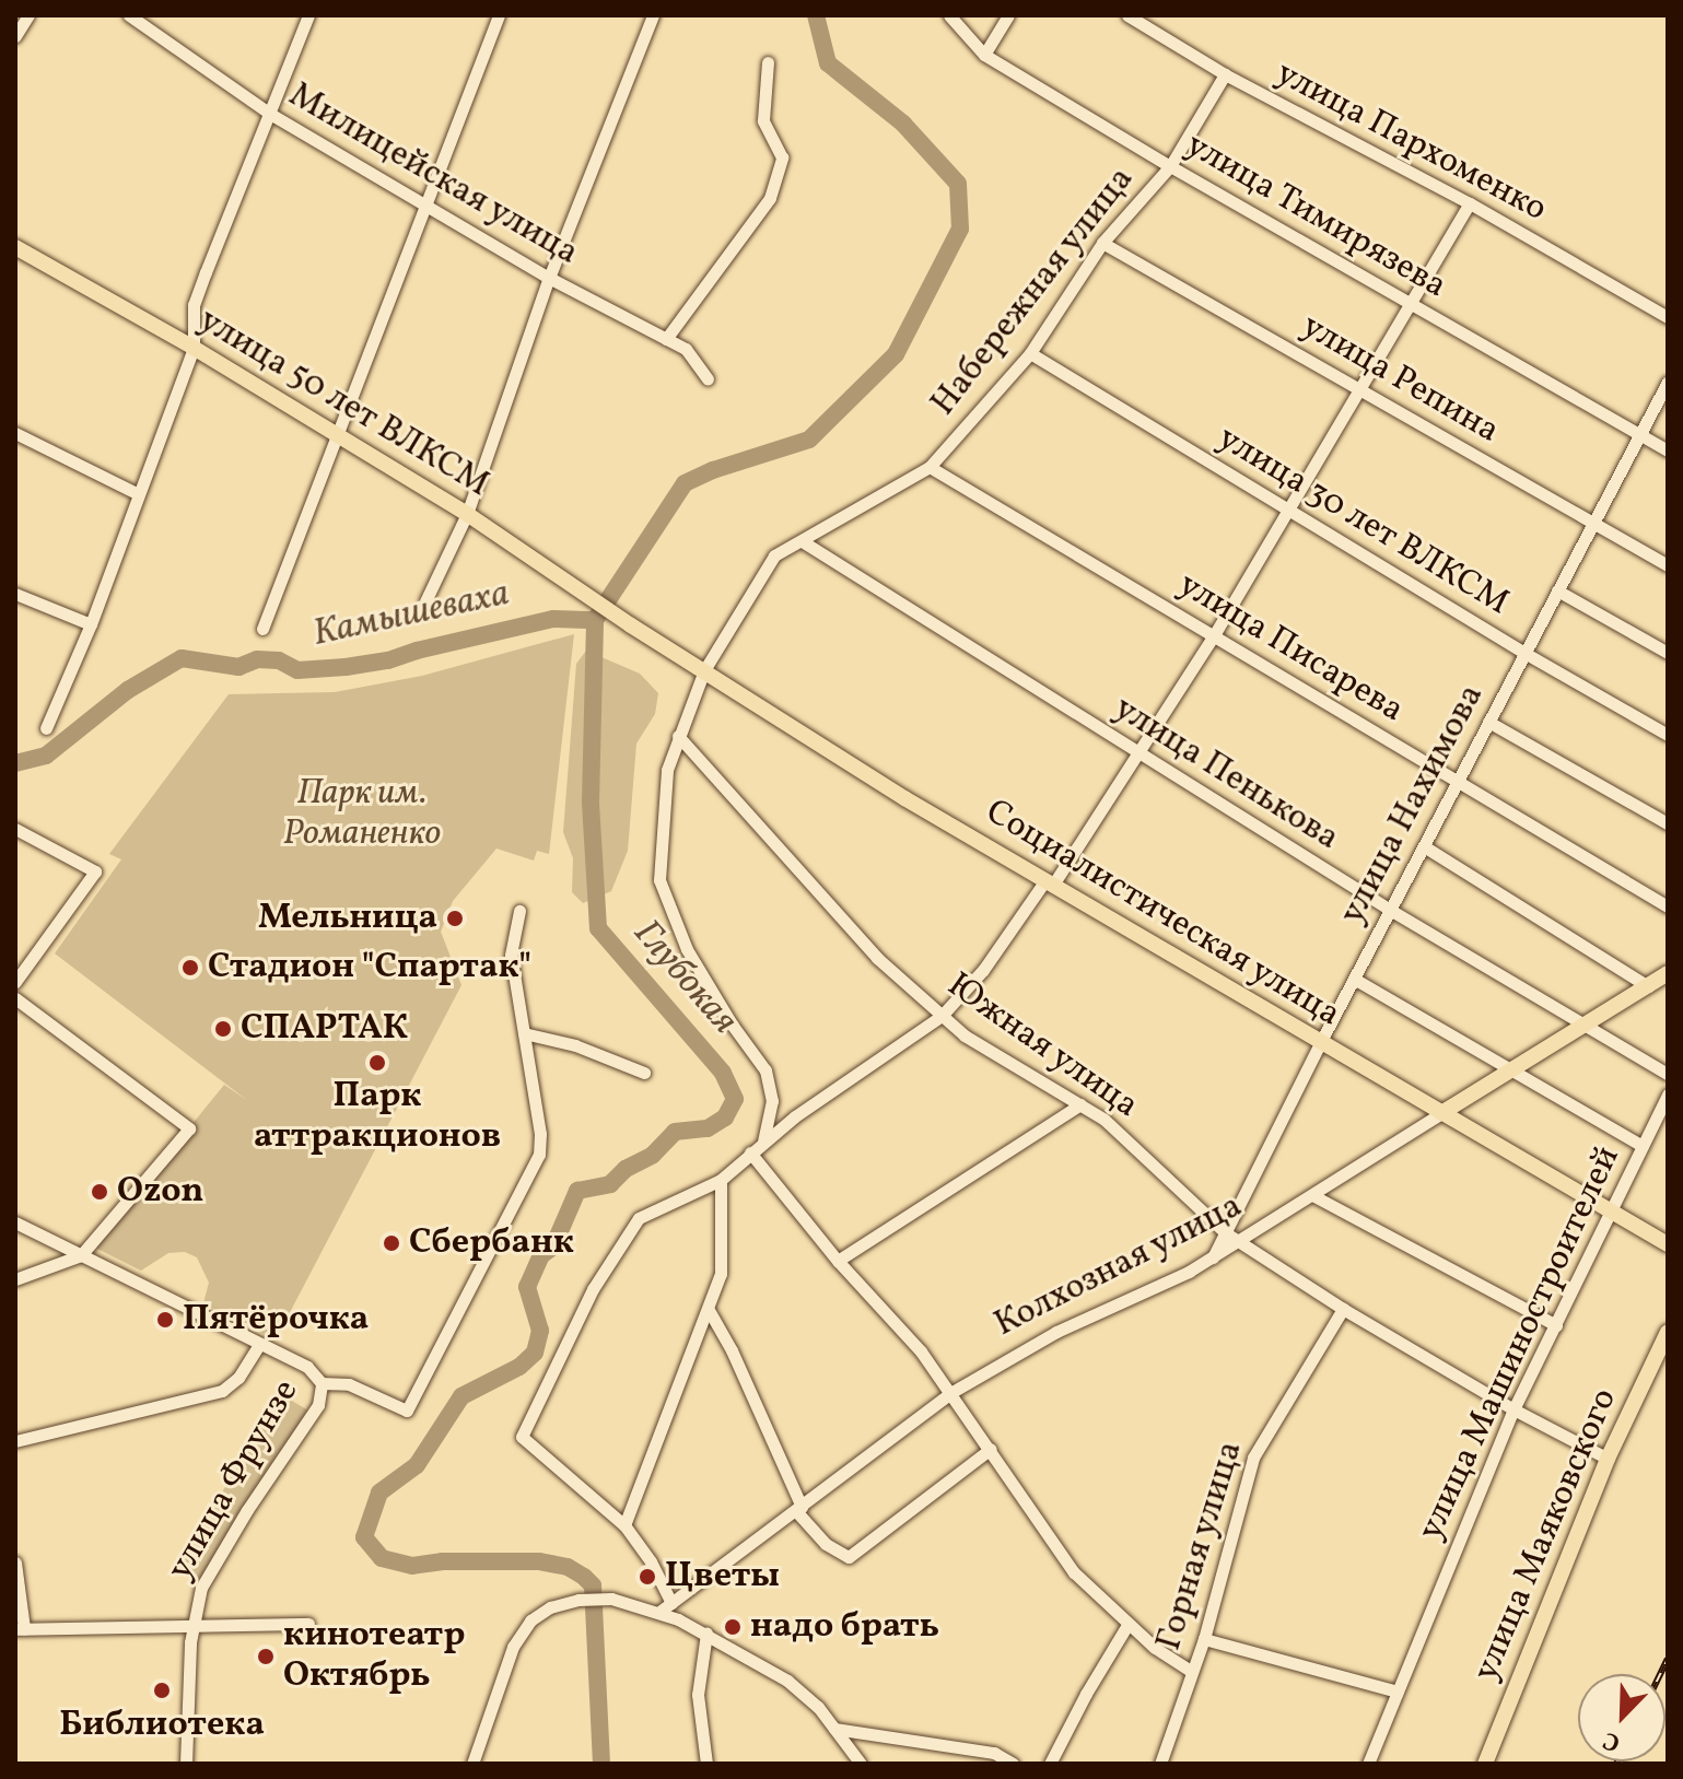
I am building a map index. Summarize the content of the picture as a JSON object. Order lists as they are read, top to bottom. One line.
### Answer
{"streets":{"main road":["улица 50 лет ВЛКСМ","Социалистическая улица","Колхозная улица","улица Маяковского"],"street":["улица Пархоменко","Милицейская улица","улица Тимирязева","Набережная улица","улица Репина","улица 30 лет ВЛКСМ","улица Писарева","улица Пенькова","улица Нахимова","Южная улица","улица Машиностроителей","улица Фрунзе","Горная улица"]},"crossings":[["улица Пархоменко","Набережная улица"],["улица Тимирязева","Набережная улица"],["улица Тимирязева","улица Нахимова"],["Набережная улица","улица Репина"],["Набережная улица","улица 30 лет ВЛКСМ"],["Набережная улица","улица Писарева"],["Набережная улица","улица Пенькова"],["Набережная улица","Социалистическая улица"],["Набережная улица","Южная улица"],["улица Репина","улица Нахимова"],["улица 50 лет ВЛКСМ","Социалистическая улица"],["улица 30 лет ВЛКСМ","улица Нахимова"],["улица Писарева","улица Нахимова"],["улица Пенькова","улица Нахимова"],["улица Пенькова","Колхозная улица"],["улица Нахимова","Социалистическая улица"],["улица Нахимова","Южная улица"],["улица Нахимова","Колхозная улица"],["Социалистическая улица","Колхозная улица"],["Социалистическая улица","улица Машиностроителей"],["Южная улица","Колхозная улица"],["Южная улица","улица Машиностроителей"],["Южная улица","улица Маяковского"],["Южная улица","Горная улица"]],"water":["Камышеваха","Глубокая"],"parks":["Парк им. Романенко"],"places":["Мельница","Стадион \"Спартак\"","СПАРТАК","Парк аттракционов","Ozon","Сбербанк","Пятёрочка","Цветы","надо брать","кинотеатр Октябрь","Библиотека"],"north":"bottom left"}
